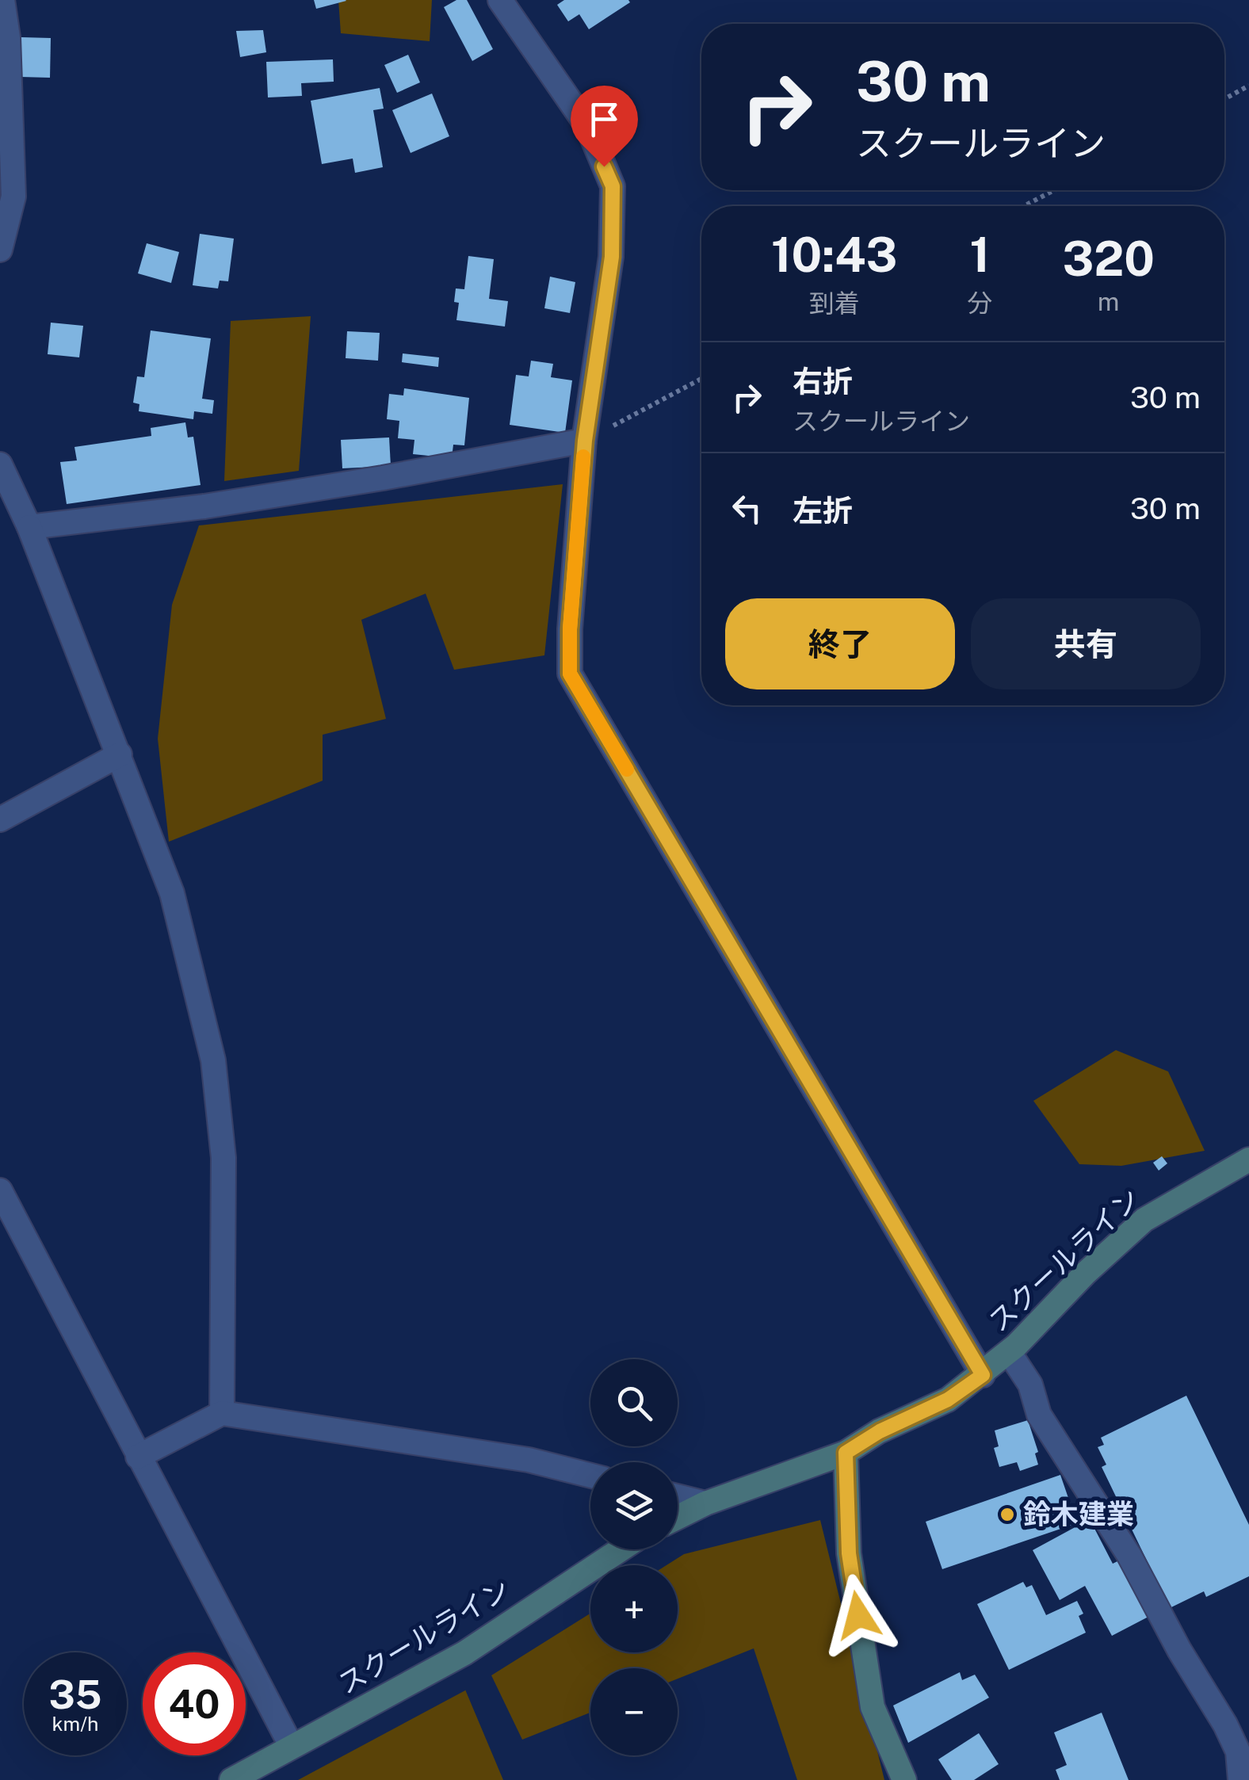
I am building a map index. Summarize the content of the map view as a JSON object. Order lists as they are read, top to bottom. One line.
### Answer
{"streets":{"street":["スクールライン"]},"places":["鈴木建業"],"page":{"turn":["30 m","スクールライン"],"eta":["10:43","到着","1","分","320","m"],"list":[{"name":"右折","note":"スクールライン","value":"30 m"},{"name":"左折","value":"30 m"}],"buttons":["終了","共有"],"map_buttons":["+","−"],"speed":"35 km/h","limit":"40"}}
